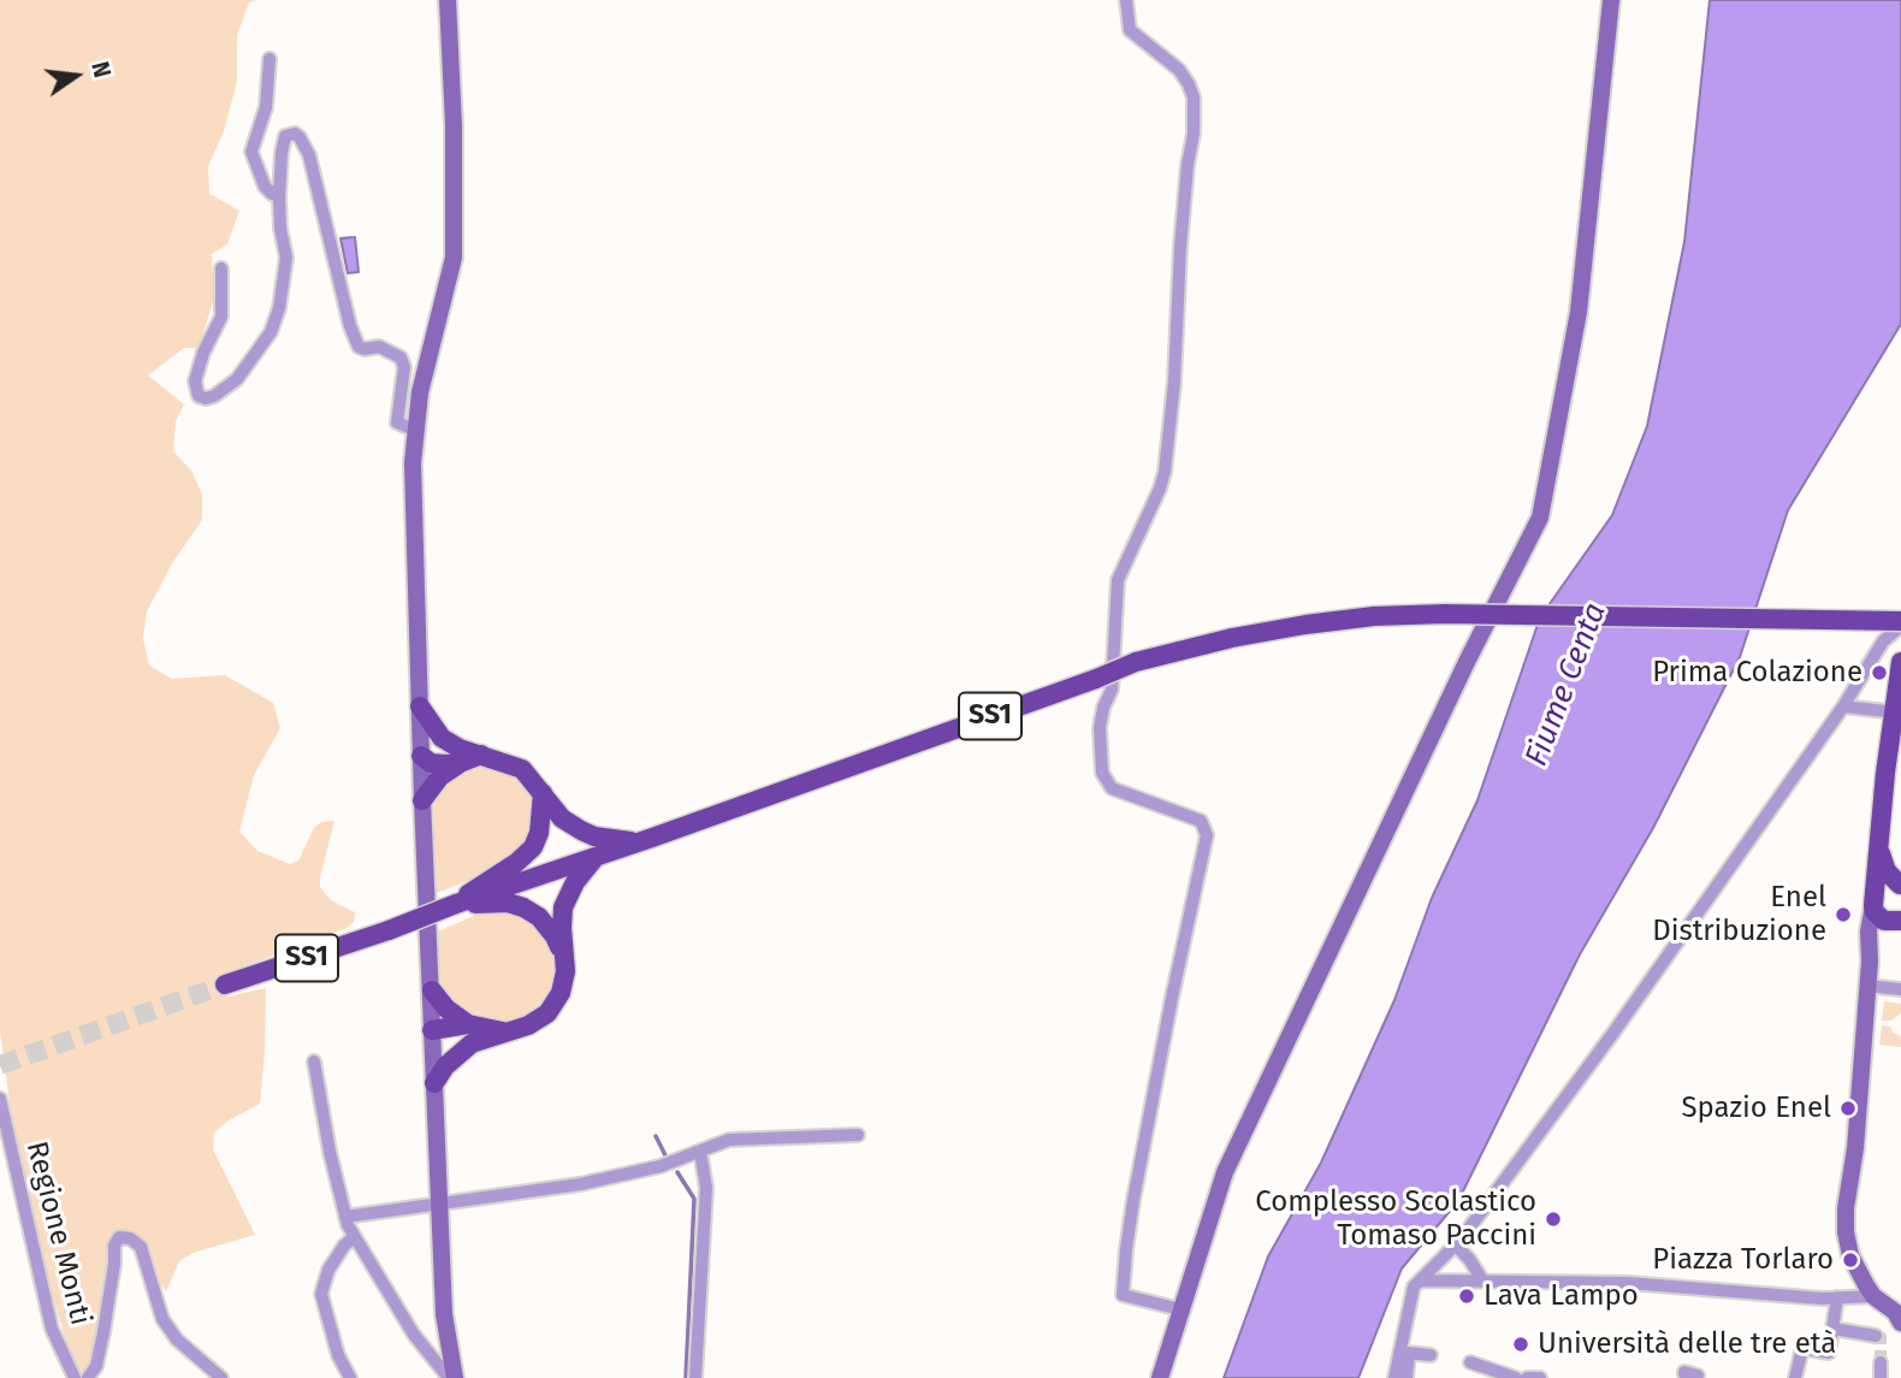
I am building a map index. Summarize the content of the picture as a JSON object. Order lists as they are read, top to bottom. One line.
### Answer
{"streets":{"main road":["SS1"],"street":["Regione Monti"]},"water":["Fiume Centa"],"places":["Prima Colazione","Enel Distribuzione","Spazio Enel","Complesso Scolastico Tomaso Paccini","Piazza Torlaro","Lava Lampo","Università delle tre età"],"north":"right"}
